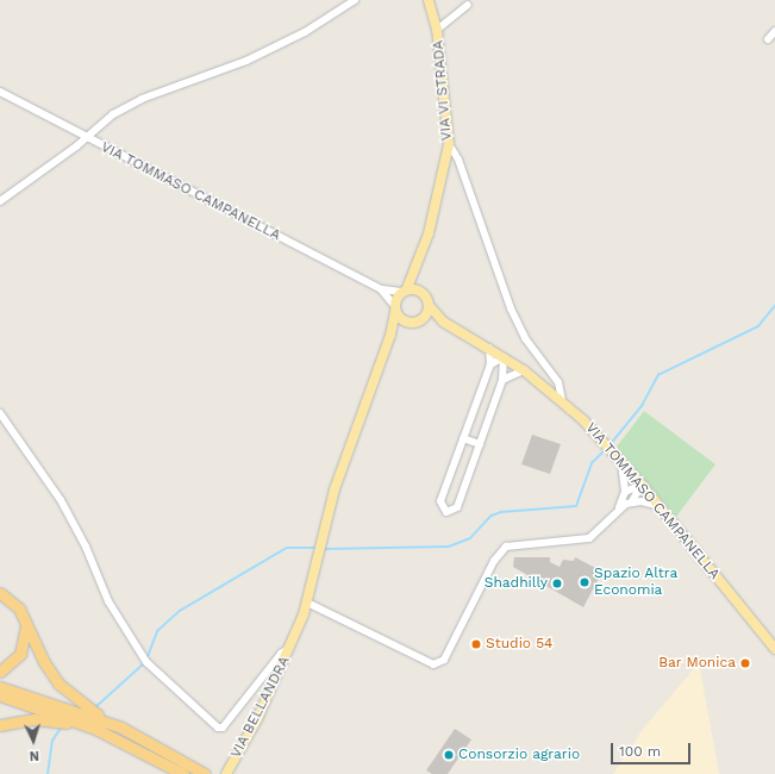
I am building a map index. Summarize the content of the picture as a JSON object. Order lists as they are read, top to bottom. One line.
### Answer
{"streets":{"main road":["VIA VI STRADA","VIA TOMMASO CAMPANELLA","VIA BELLANDRA"]},"crossings":[["VIA VI STRADA","VIA TOMMASO CAMPANELLA"]],"places":["Spazio Altra Economia","Shadhilly","Studio 54","Bar Monica","Consorzio agrario"],"scale_bar":"100 m","north":"bottom"}
